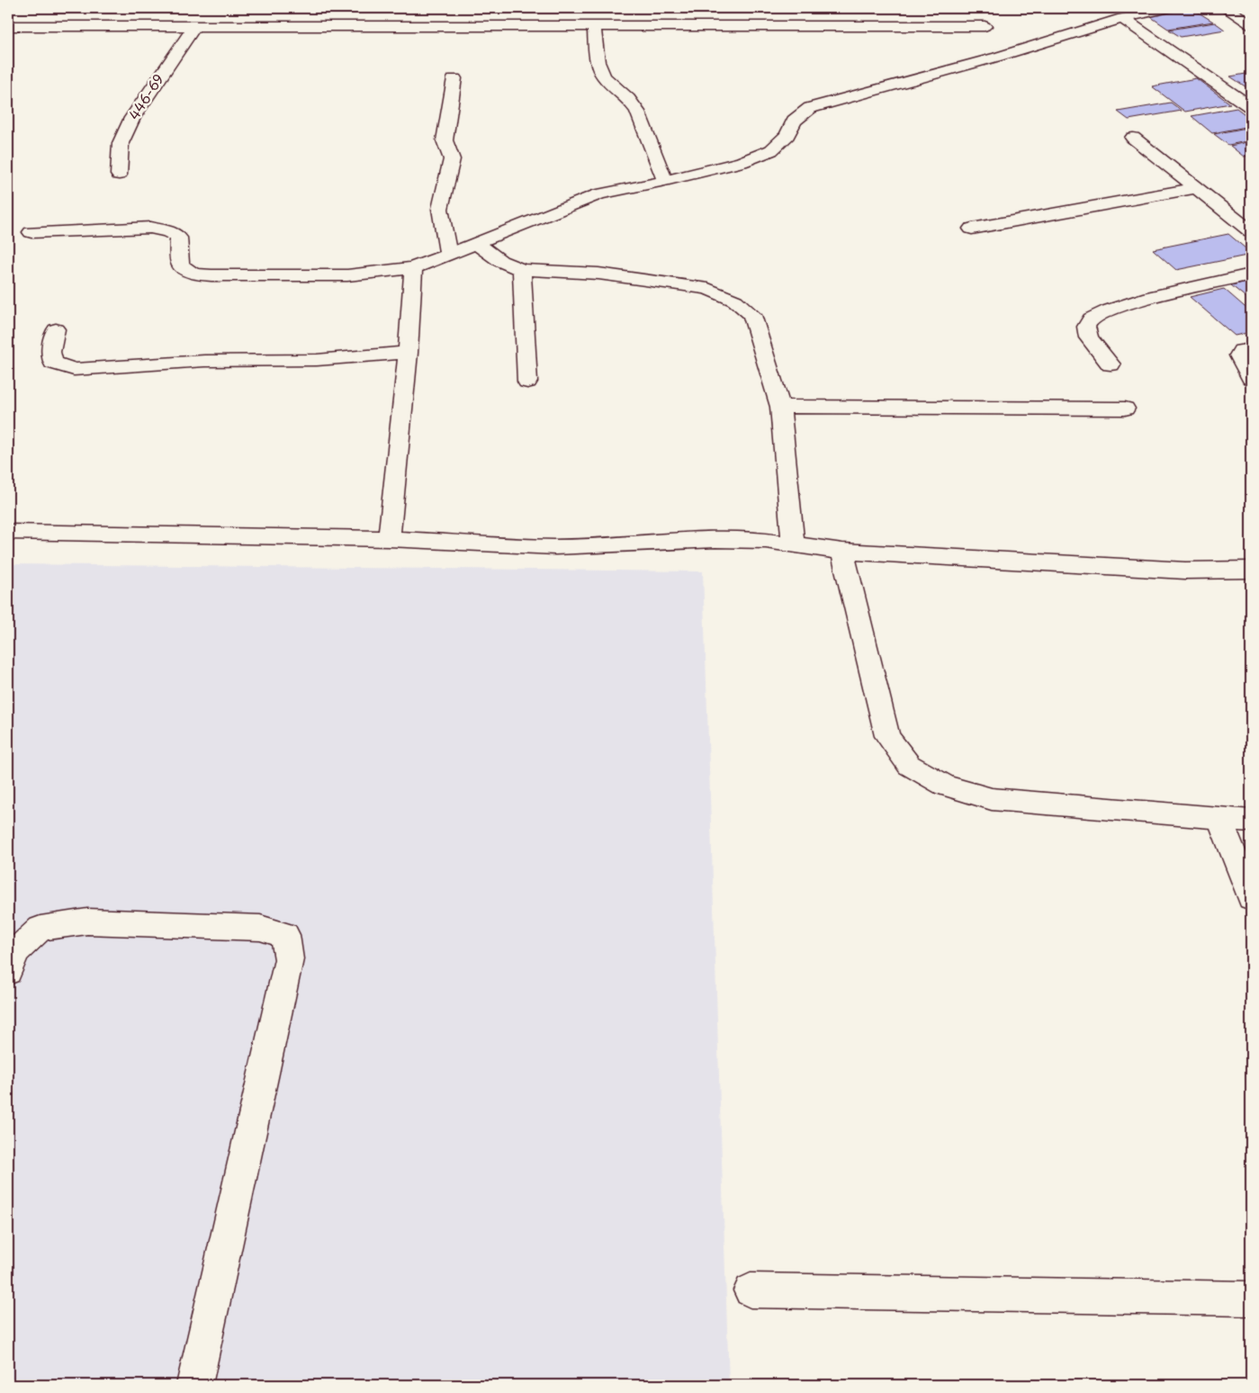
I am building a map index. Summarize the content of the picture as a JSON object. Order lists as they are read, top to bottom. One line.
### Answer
{"streets":{"street":["446-69"]}}
